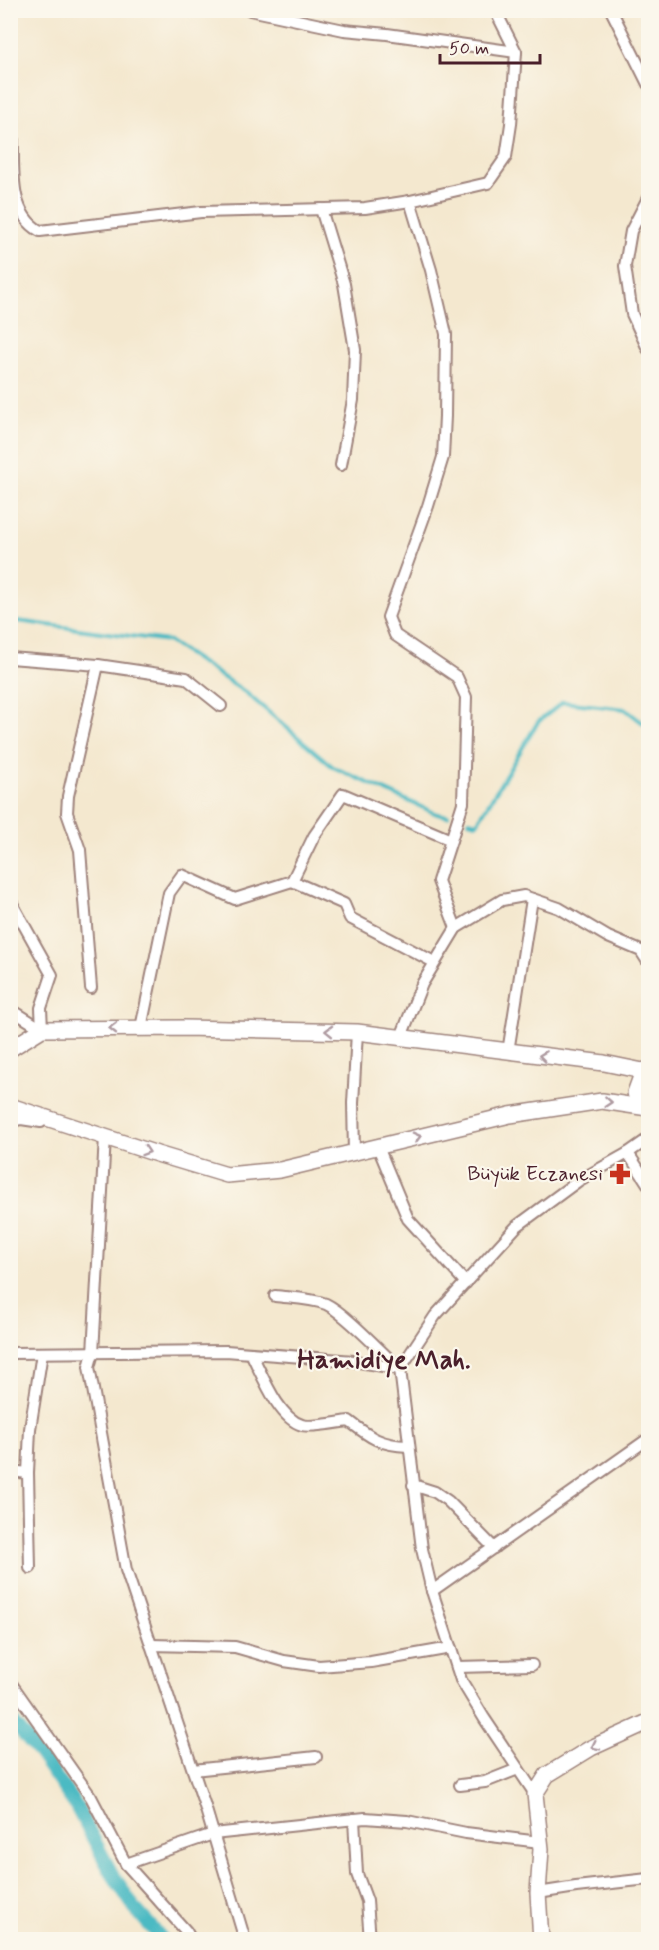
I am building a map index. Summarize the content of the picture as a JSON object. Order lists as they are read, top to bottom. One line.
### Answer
{"districts":["Hamidiye Mah."],"places":{"pharmacy":["Büyük Eczanesi"]},"scale_bar":"50 m"}
